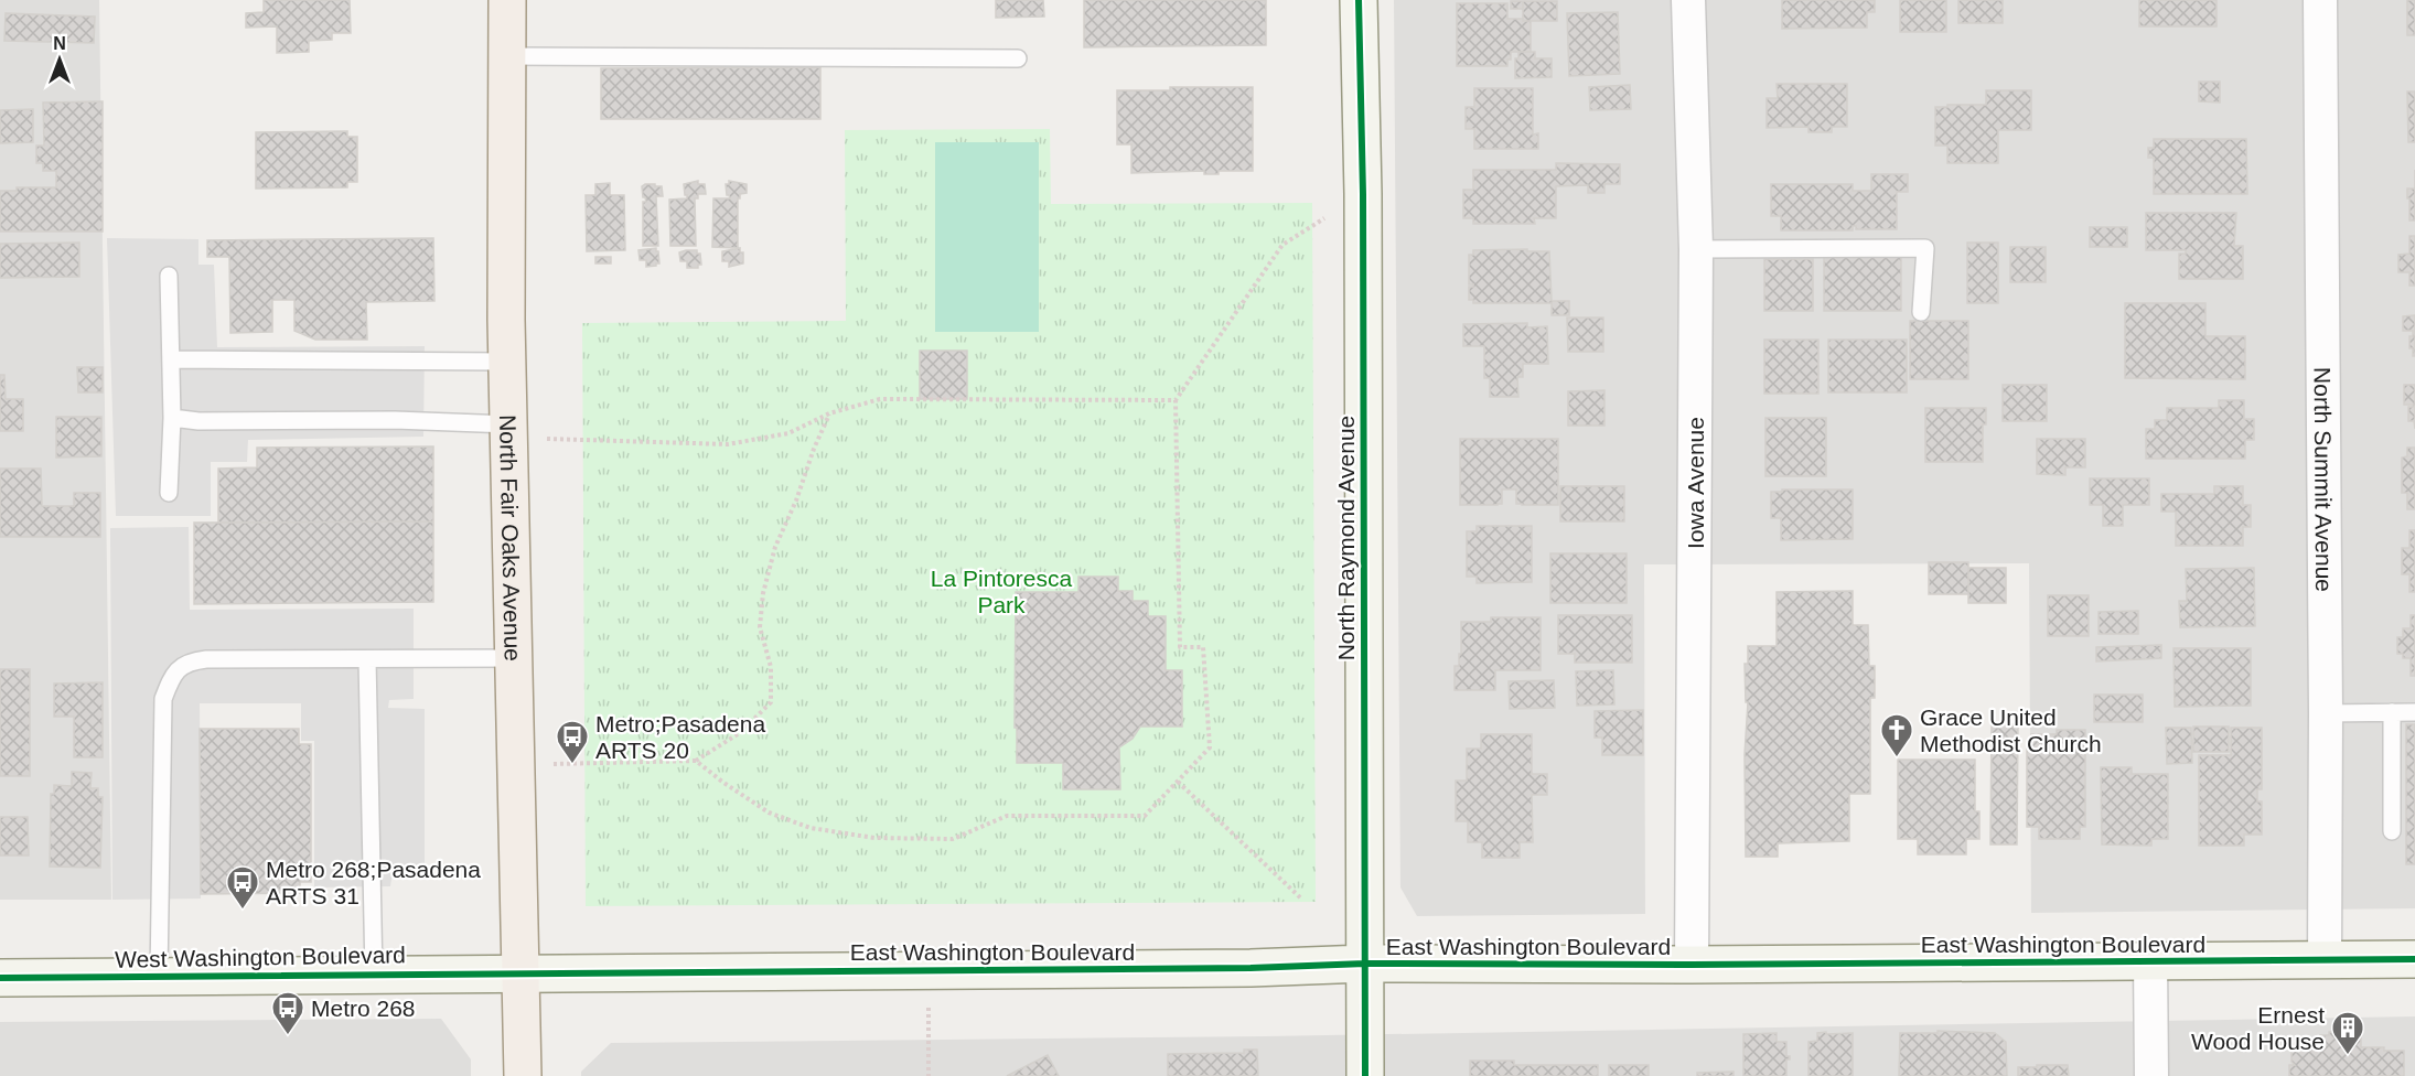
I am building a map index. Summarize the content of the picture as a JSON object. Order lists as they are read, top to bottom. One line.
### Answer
{"streets":{"main road":["North Fair Oaks Avenue","North Raymond Avenue","East Washington Boulevard","West Washington Boulevard"],"street":["North Summit Avenue","Iowa Avenue"]},"crossings":[["North Summit Avenue","East Washington Boulevard"],["Iowa Avenue","East Washington Boulevard"],["North Fair Oaks Avenue","East Washington Boulevard"],["North Fair Oaks Avenue","West Washington Boulevard"],["North Raymond Avenue","East Washington Boulevard"],["East Washington Boulevard","West Washington Boulevard"]],"parks":["La Pintoresca Park"],"places":{"church":["Grace United Methodist Church"],"bus stop":["Metro;Pasadena ARTS 20","Metro 268;Pasadena ARTS 31","Metro 268"],"building":["Ernest Wood House"]},"north":"top"}
